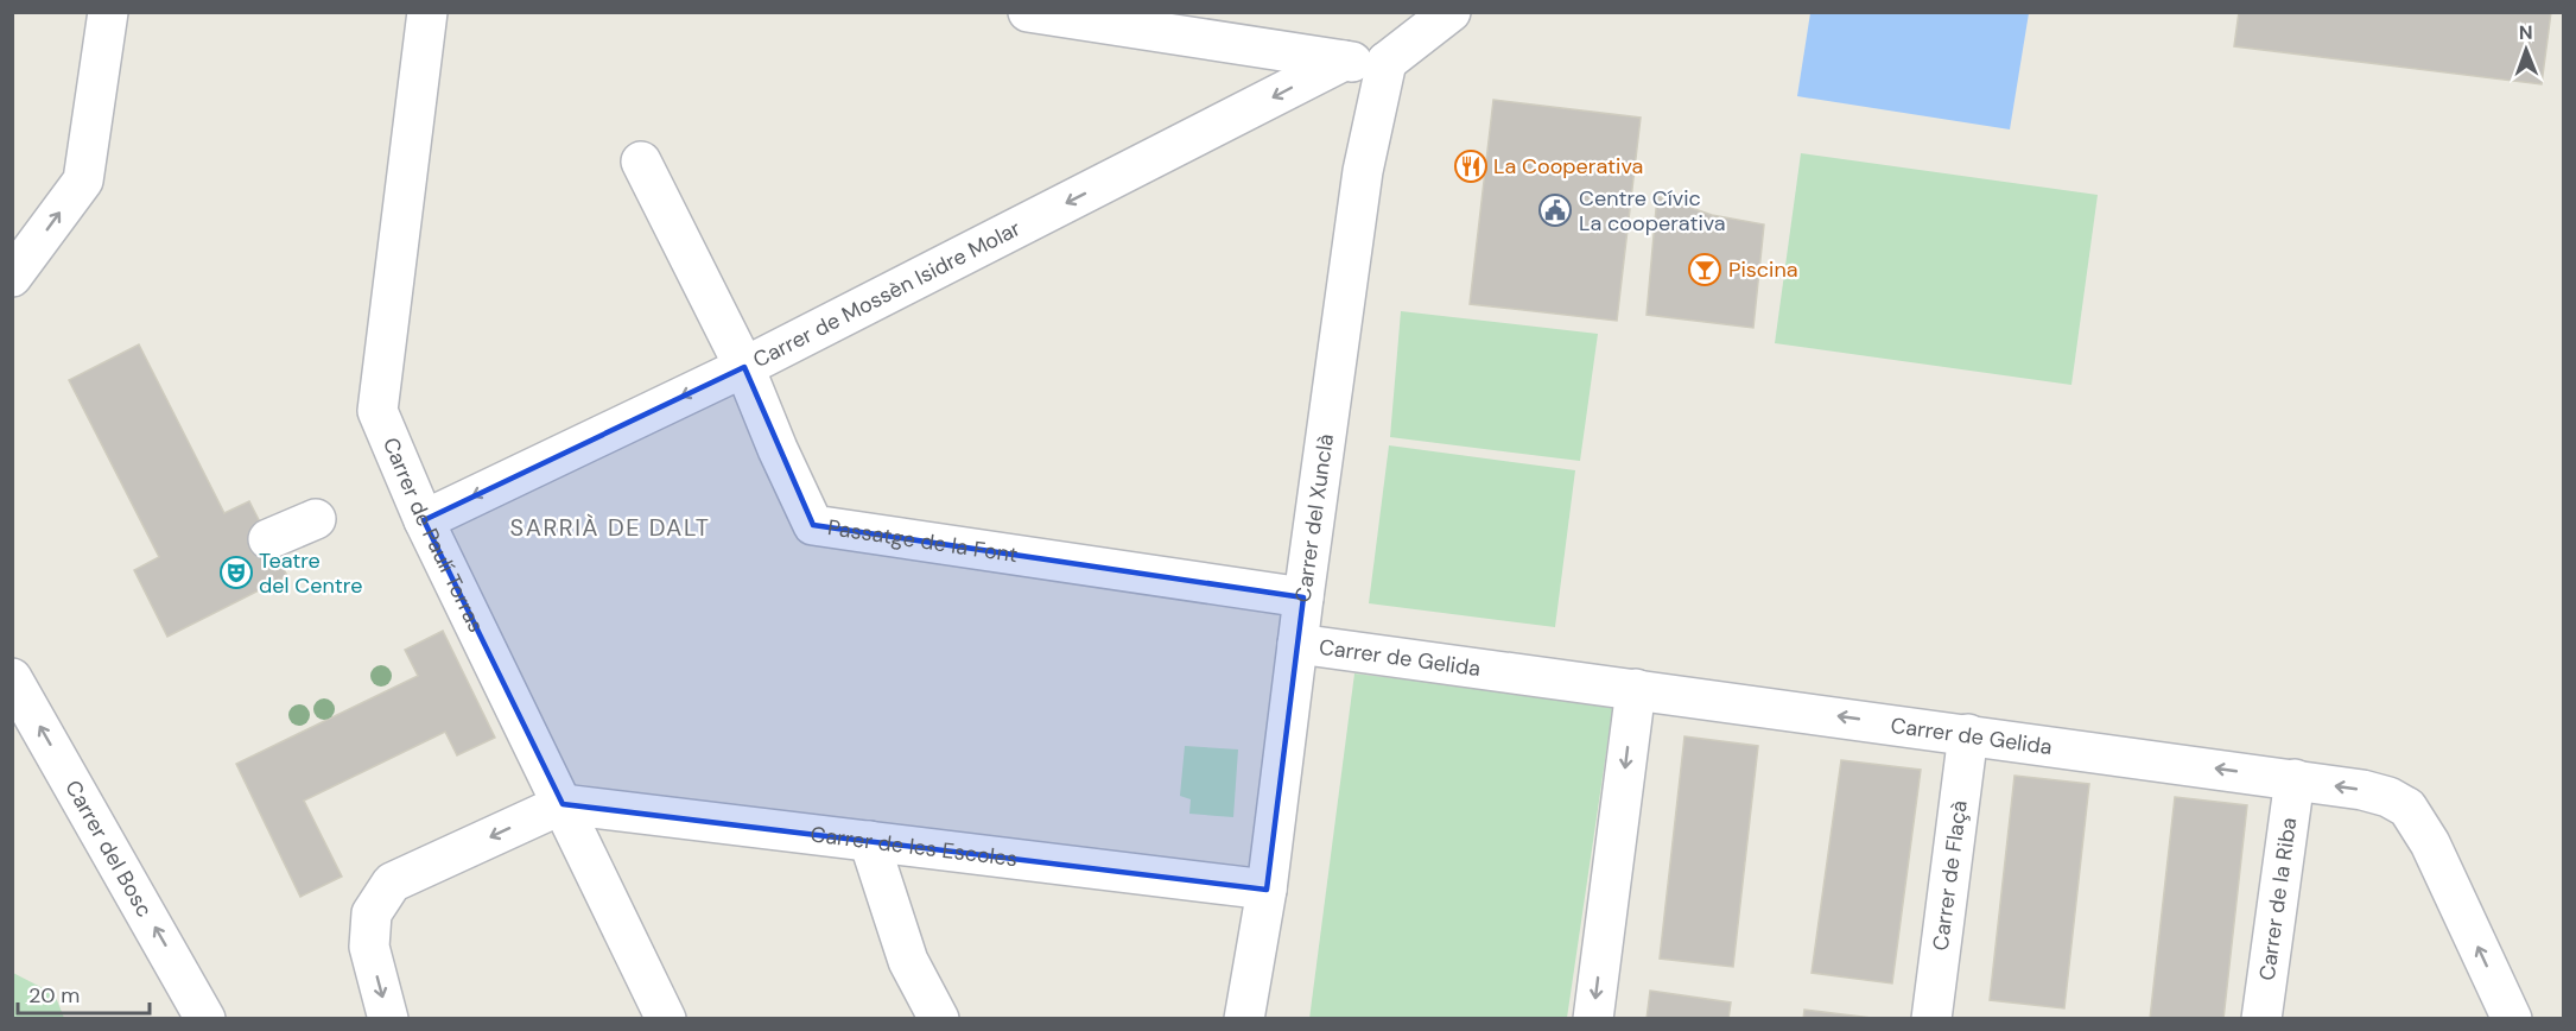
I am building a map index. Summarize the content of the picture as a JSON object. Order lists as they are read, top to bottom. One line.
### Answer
{"streets":{"street":["Carrer de Mossèn Isidre Molar","Carrer del Xunclà","Carrer de Paulí Torras","Passatge de la Font","Carrer de Gelida","Carrer de les Escoles","Carrer del Bosc","Carrer de Flaçà","Carrer de la Riba"]},"crossings":[["Carrer de Mossèn Isidre Molar","Carrer de Paulí Torras"],["Carrer de Mossèn Isidre Molar","Passatge de la Font"],["Carrer del Xunclà","Passatge de la Font"],["Carrer del Xunclà","Carrer de Gelida"],["Carrer del Xunclà","Carrer de les Escoles"],["Carrer de Paulí Torras","Carrer de les Escoles"],["Carrer de Gelida","Carrer de Flaçà"],["Carrer de Gelida","Carrer de la Riba"]],"one_way":["Carrer de Mossèn Isidre Molar","Carrer de Gelida","Carrer del Bosc"],"districts":["SARRIÀ DE DALT"],"places":{"restaurant":["La Cooperativa"],"public building":["Centre Cívic La cooperativa"],"bar":["Piscina"],"theatre":["Teatre del Centre"]},"scale_bar":"20 m","north":"top"}
